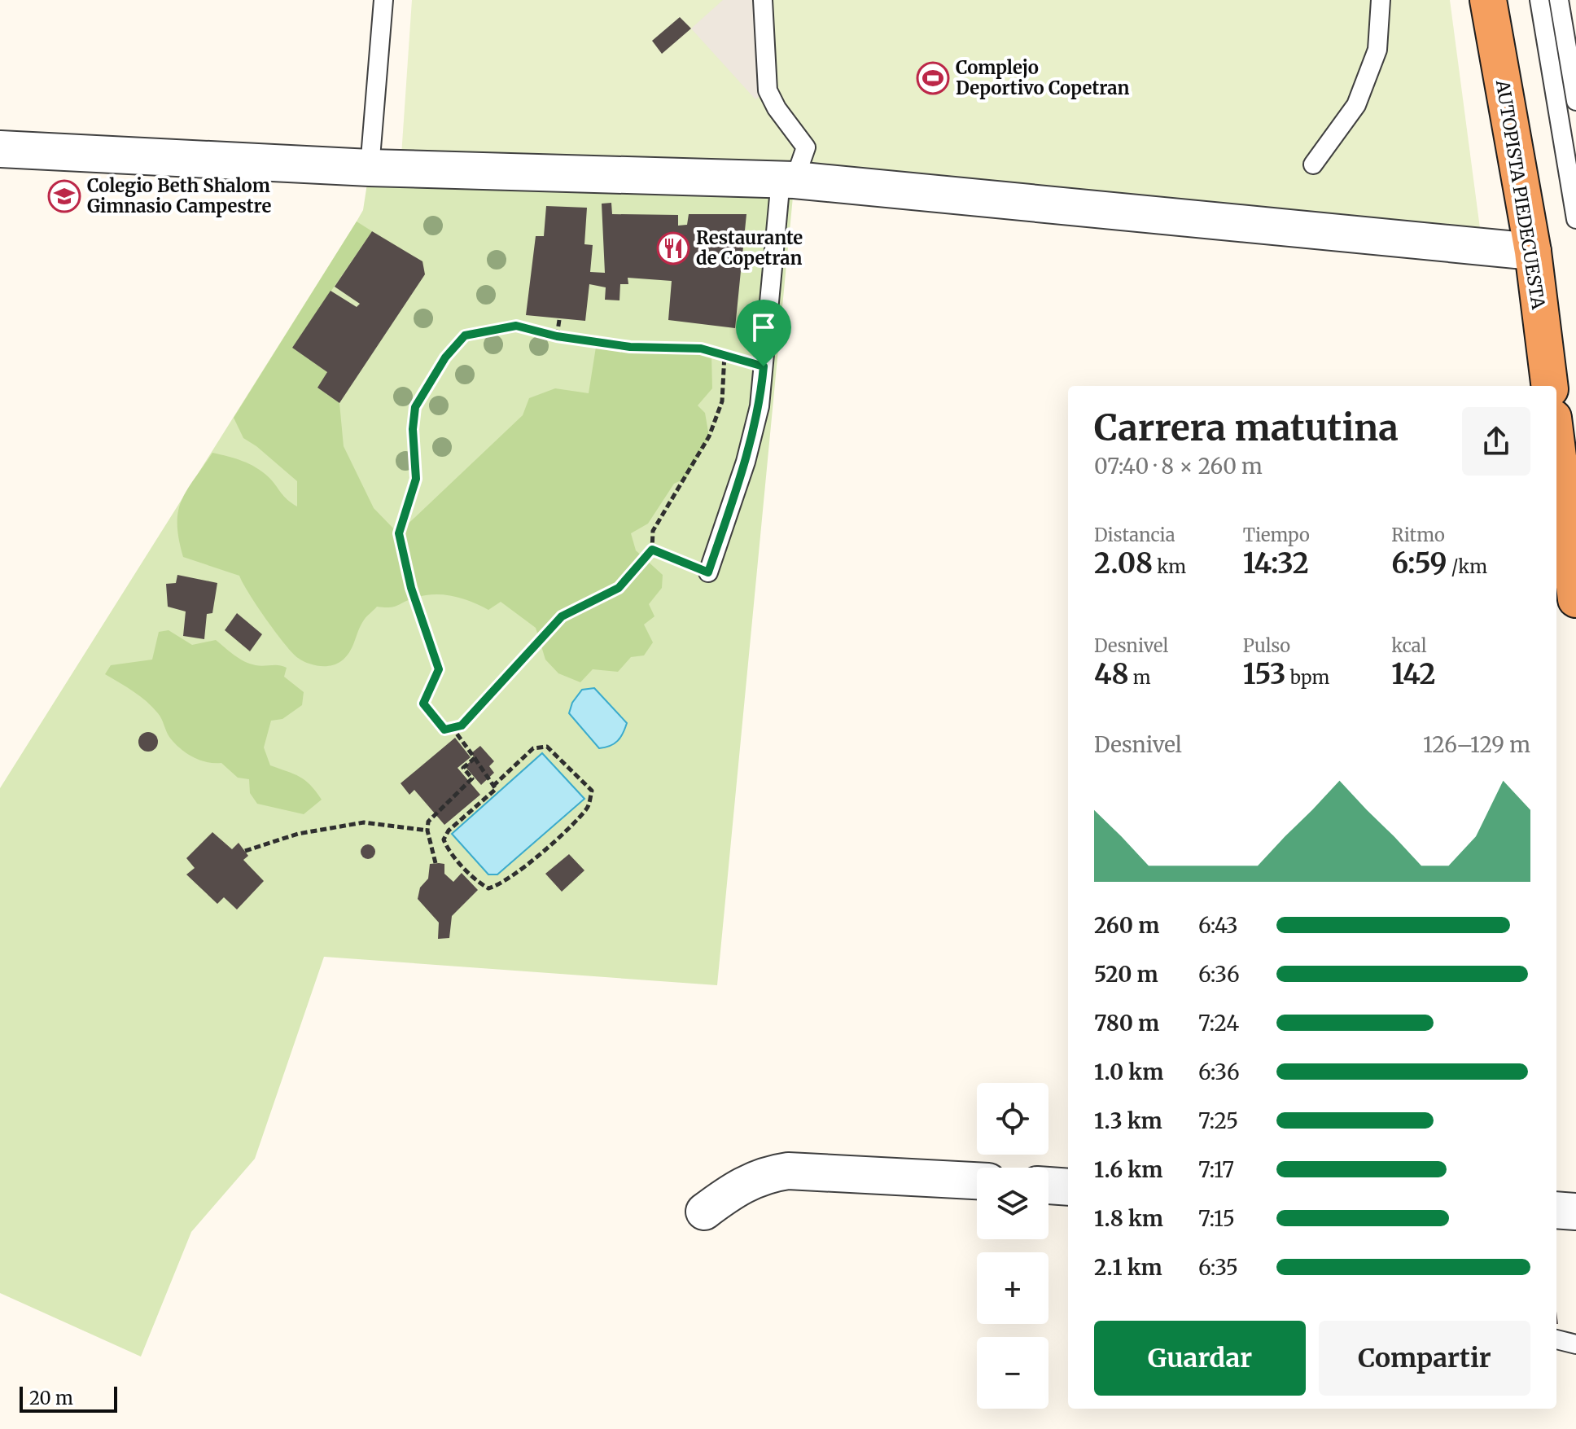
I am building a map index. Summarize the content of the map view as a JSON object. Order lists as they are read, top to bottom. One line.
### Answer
{"streets":{"highway":["AUTOPISTA PIEDECUESTA"]},"places":{"sports":["Complejo Deportivo Copetran"],"school or university":["Colegio Beth Shalom Gimnasio Campestre"],"restaurant":["Restaurante de Copetran"]},"scale_bar":"20 m","page":{"heading":["Carrera matutina","07:40 · 8 × 260 m"],"stats":[["Distancia","2.08 km"],["Tiempo","14:32"],["Ritmo","6:59 /km"],["Desnivel","48 m"],["Pulso","153 bpm"],["kcal","142"]],"chart":["Desnivel","126–129 m"],"list":[{"name":"260 m","note":"6:43"},{"name":"520 m","note":"6:36"},{"name":"780 m","note":"7:24"},{"name":"1.0 km","note":"6:36"},{"name":"1.3 km","note":"7:25"},{"name":"1.6 km","note":"7:17"},{"name":"1.8 km","note":"7:15"},{"name":"2.1 km","note":"6:35"}],"map_buttons":["+","−"],"buttons":["Guardar","Compartir"],"scale":"20 m"}}
